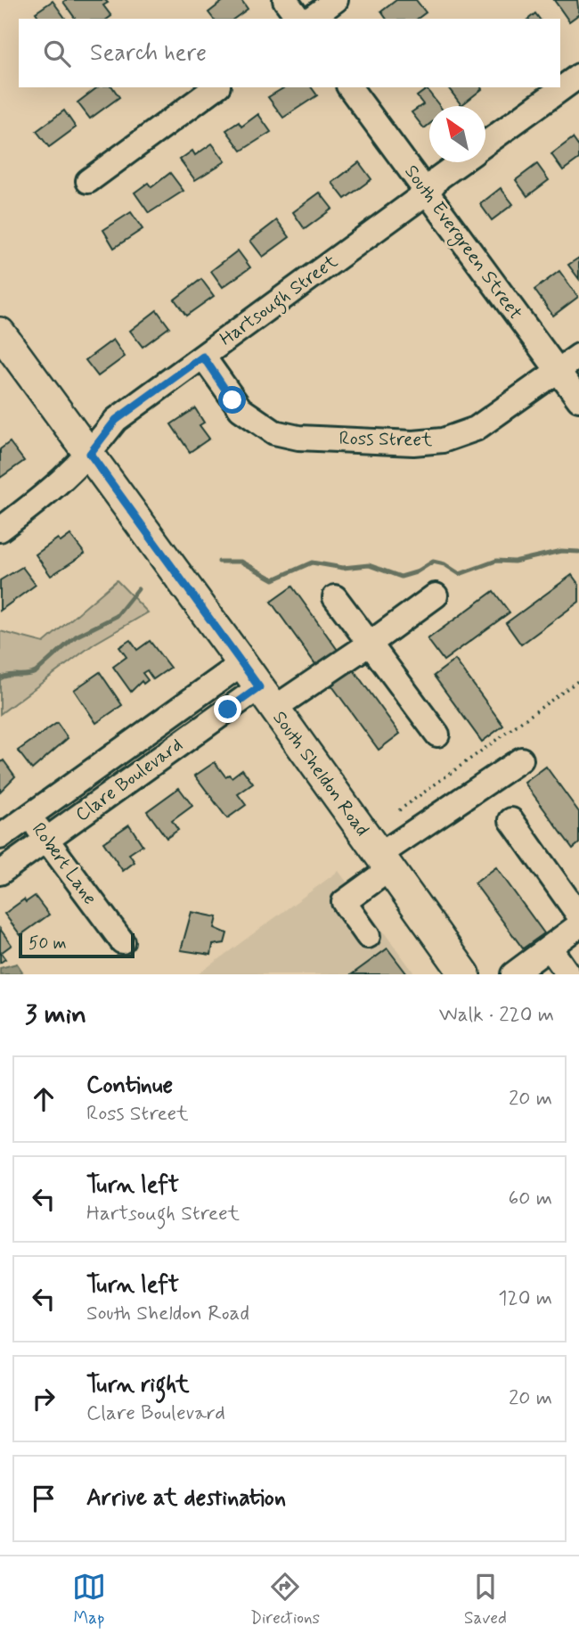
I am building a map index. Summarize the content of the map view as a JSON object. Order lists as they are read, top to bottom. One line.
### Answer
{"streets":{"main road":["South Sheldon Road"],"street":["South Evergreen Street","Hartsough Street","Ross Street","Clare Boulevard","Robert Lane"]},"crossings":[["South Evergreen Street","Hartsough Street"],["South Evergreen Street","Ross Street"],["Hartsough Street","Ross Street"],["Hartsough Street","South Sheldon Road"],["South Sheldon Road","Clare Boulevard"],["Clare Boulevard","Robert Lane"]],"scale_bar":"50 m","north":"top left","page":{"search":"Search here","scale":"50 m","heading":["3 min","Walk · 220 m"],"list":[["Continue","Ross Street","20 m"],["Turn left","Hartsough Street","60 m"],["Turn left","South Sheldon Road","120 m"],["Turn right","Clare Boulevard","20 m"],"Arrive at destination"],"nav":["Map","Directions","Saved"]}}
